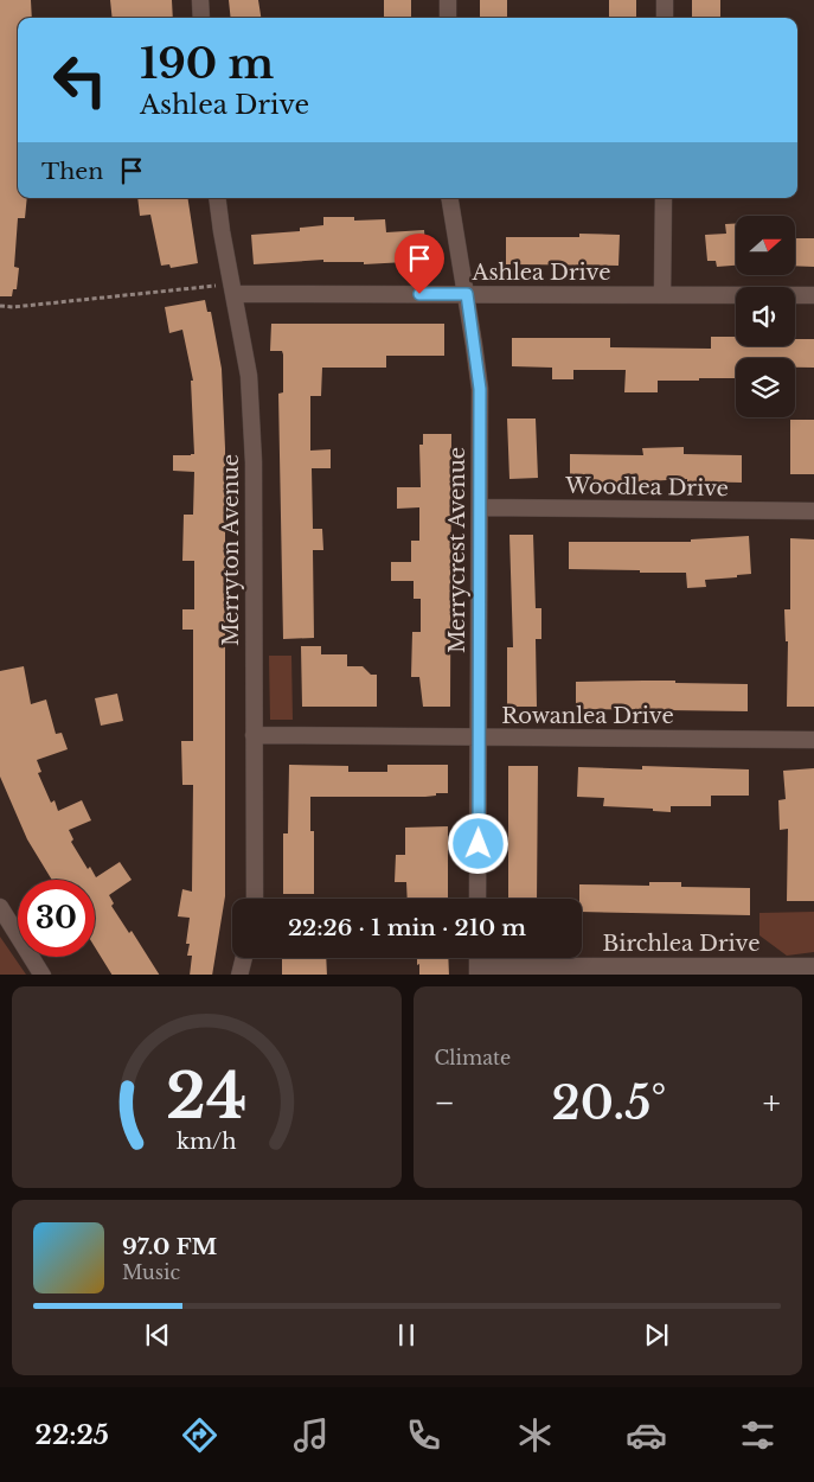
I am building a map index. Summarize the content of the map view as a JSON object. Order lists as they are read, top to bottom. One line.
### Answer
{"streets":{"street":["Ashlea Drive","Woodlea Drive","Merryton Avenue","Merrycrest Avenue","Rowanlea Drive","Birchlea Drive"]},"crossings":[["Ashlea Drive","Merryton Avenue"],["Ashlea Drive","Merrycrest Avenue"],["Woodlea Drive","Merrycrest Avenue"],["Merryton Avenue","Rowanlea Drive"],["Merrycrest Avenue","Rowanlea Drive"]],"north":"right","page":{"turn":["190 m","Ashlea Drive"],"then":"Then","limit":"30","trip":"22:26 · 1 min · 210 m","tile":"Climate","heat":["−","20.5°","+"],"song":["97.0 FM","Music"],"tabs":"22:25","gauge":["24","km/h"]}}
